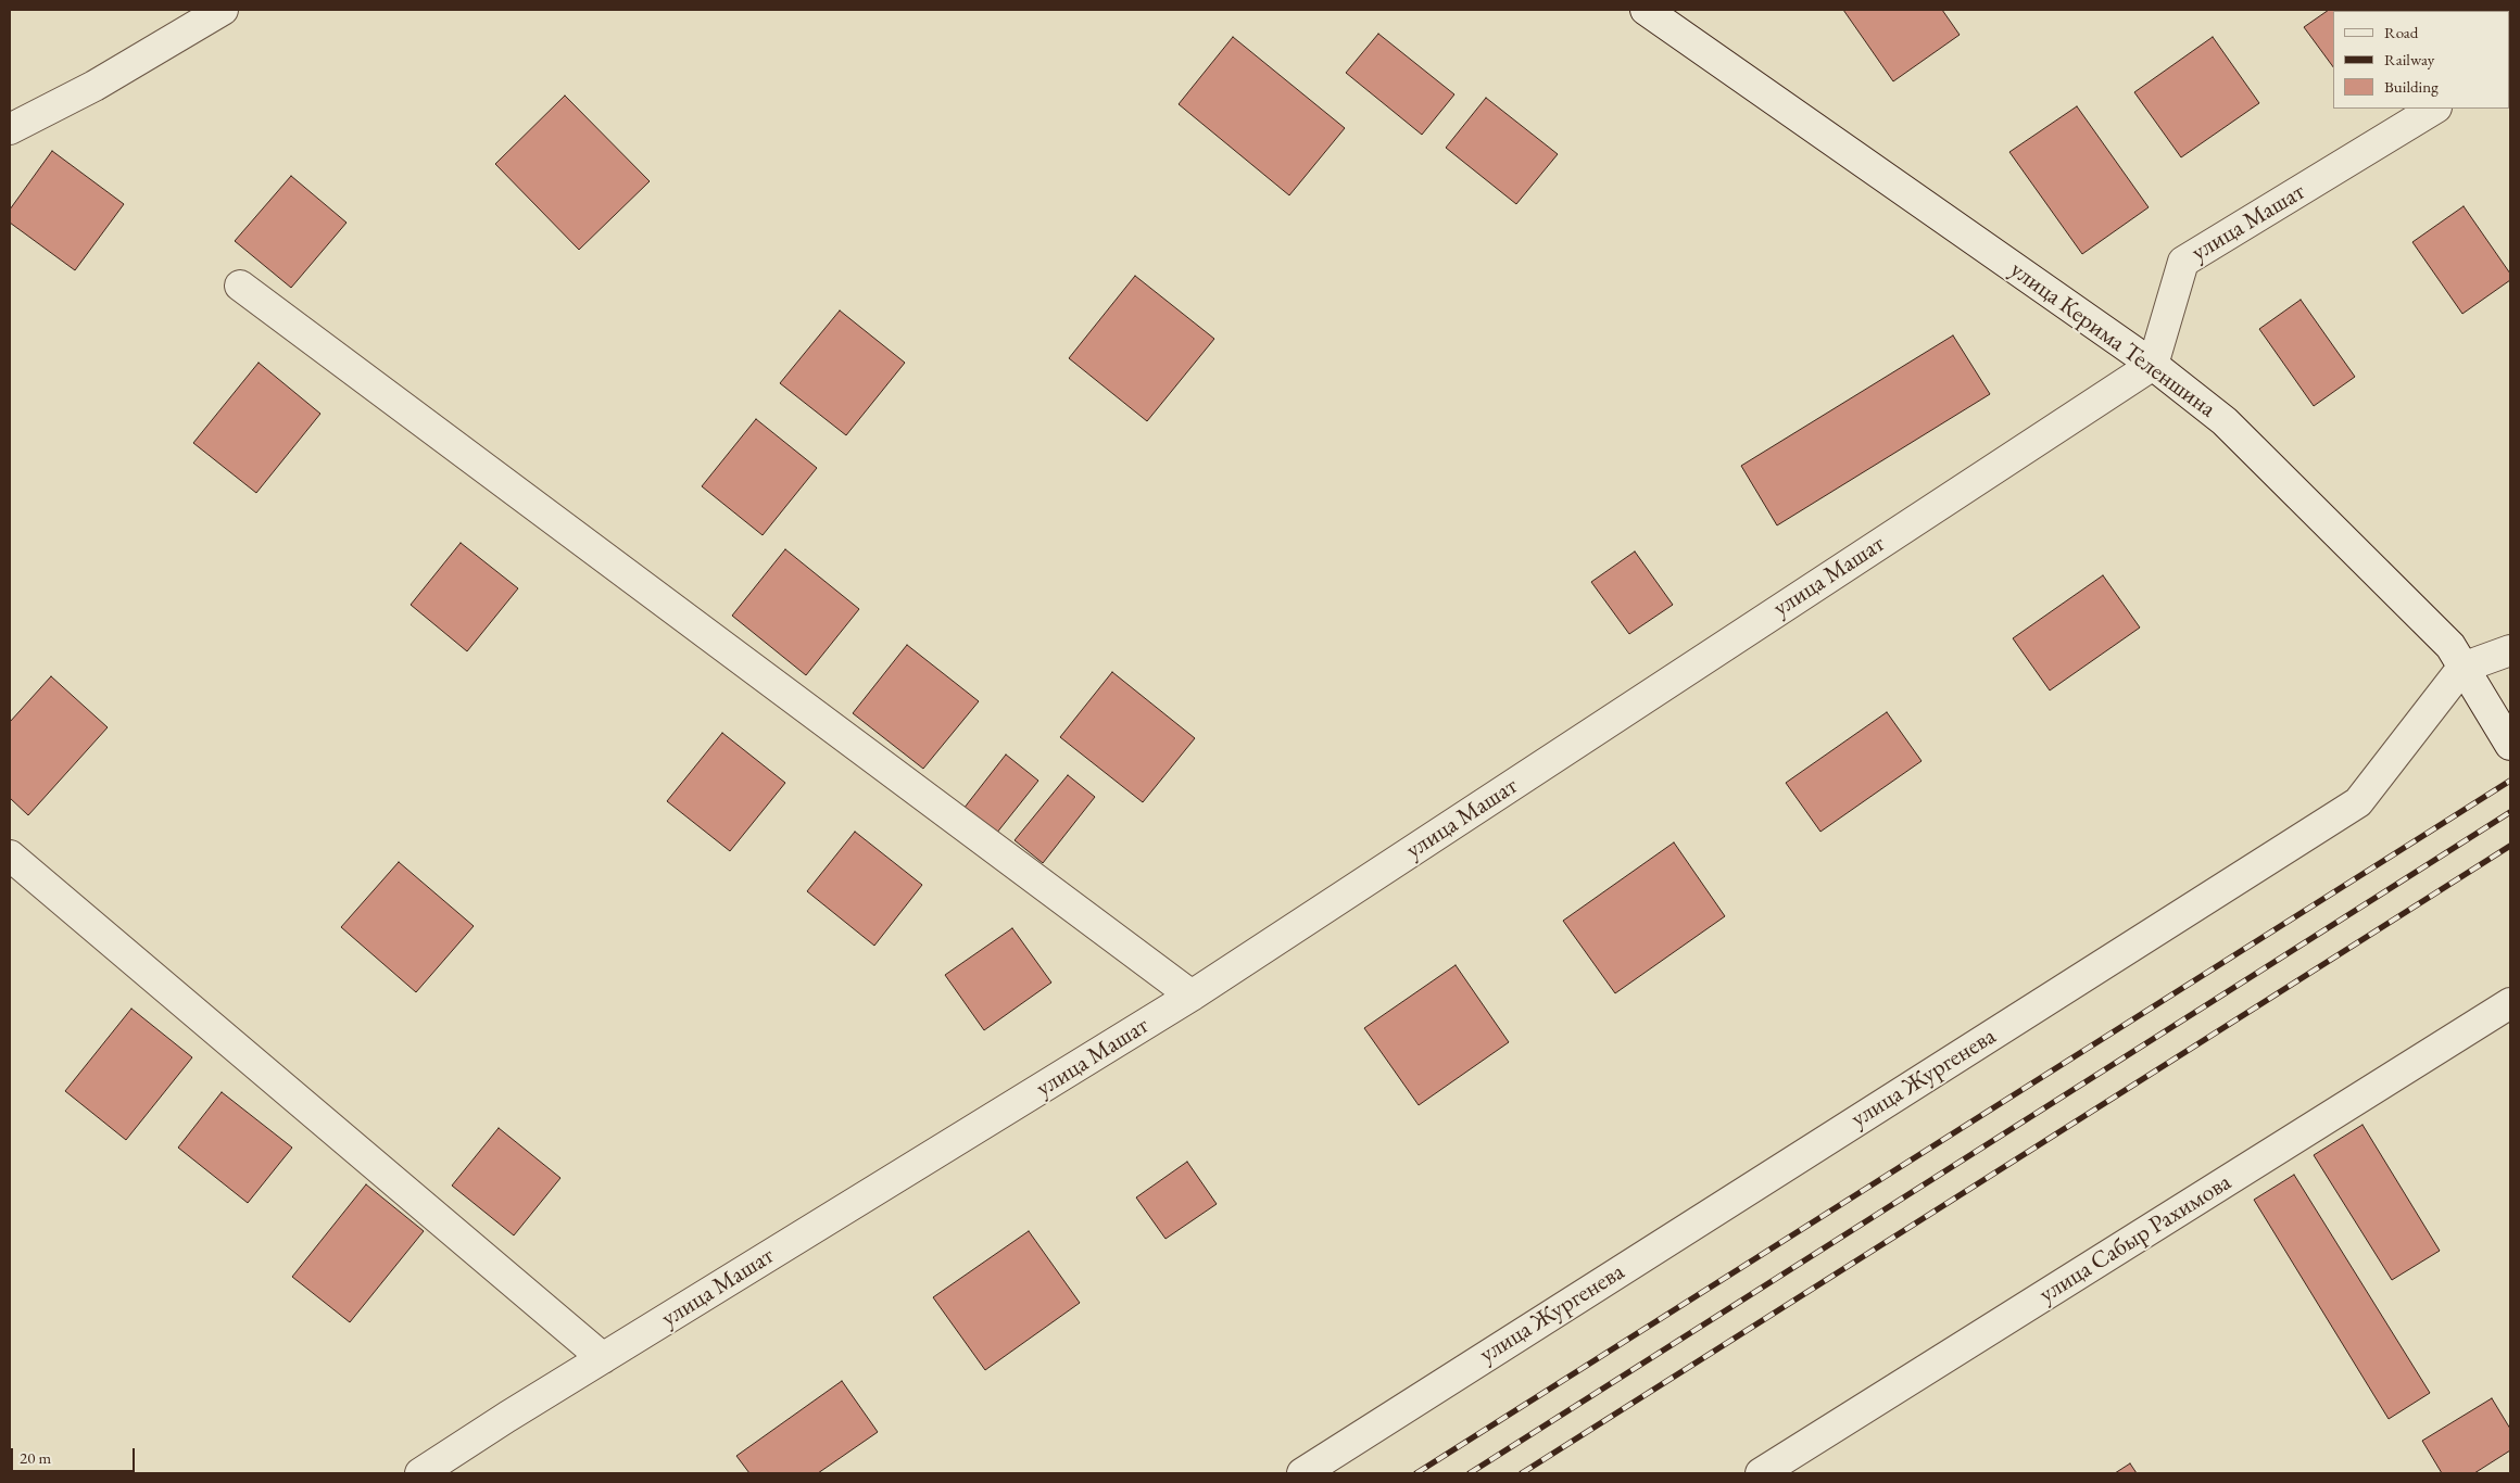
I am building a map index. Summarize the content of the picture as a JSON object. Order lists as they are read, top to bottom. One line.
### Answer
{"streets":{"street":["улица Машат","улица Керима Теленшина","улица Жургенева","улица Сабыр Рахимова"]},"crossings":[["улица Машат","улица Керима Теленшина"],["улица Керима Теленшина","улица Жургенева"]],"legend":["Road","Railway","Building"],"scale_bar":"20 m"}
